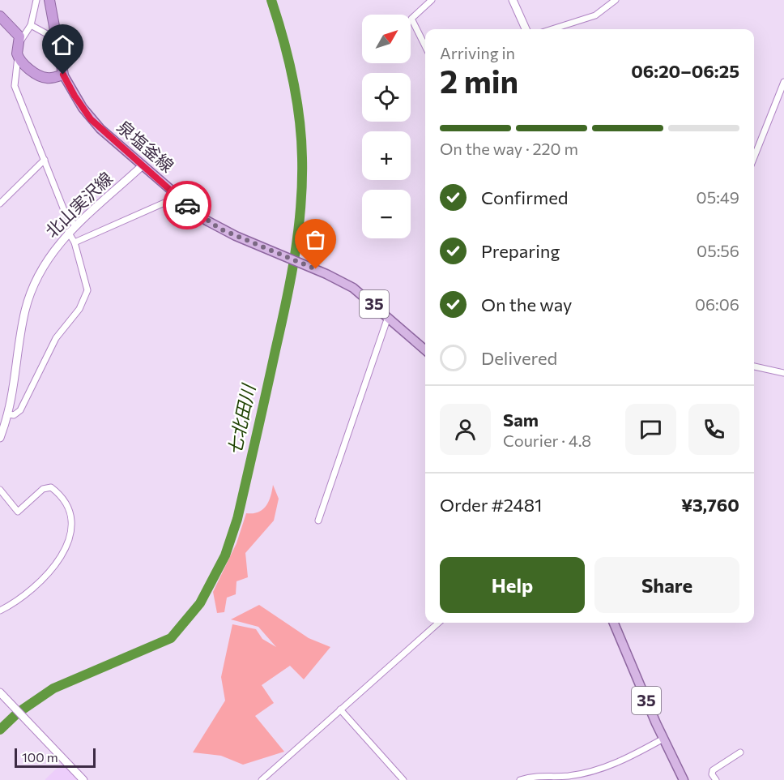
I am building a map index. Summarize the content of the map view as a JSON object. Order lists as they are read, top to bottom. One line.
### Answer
{"streets":{"main road":["泉塩釜線","35"],"street":["北山実沢線"]},"crossings":[["泉塩釜線","北山実沢線"],["泉塩釜線","35"]],"water":["七北田川"],"scale_bar":"100 m","north":"top right","page":{"map_buttons":["+","−"],"heading":["2 min","Arriving in","06:20–06:25"],"panel":["Sam","Courier · 4.8","Order #2481","¥3,760"],"bar":"On the way · 220 m","list":[["Confirmed","05:49"],["Preparing","05:56"],["On the way","06:06"],"Delivered"],"buttons":["Help","Share"],"scale":"100 m"}}
